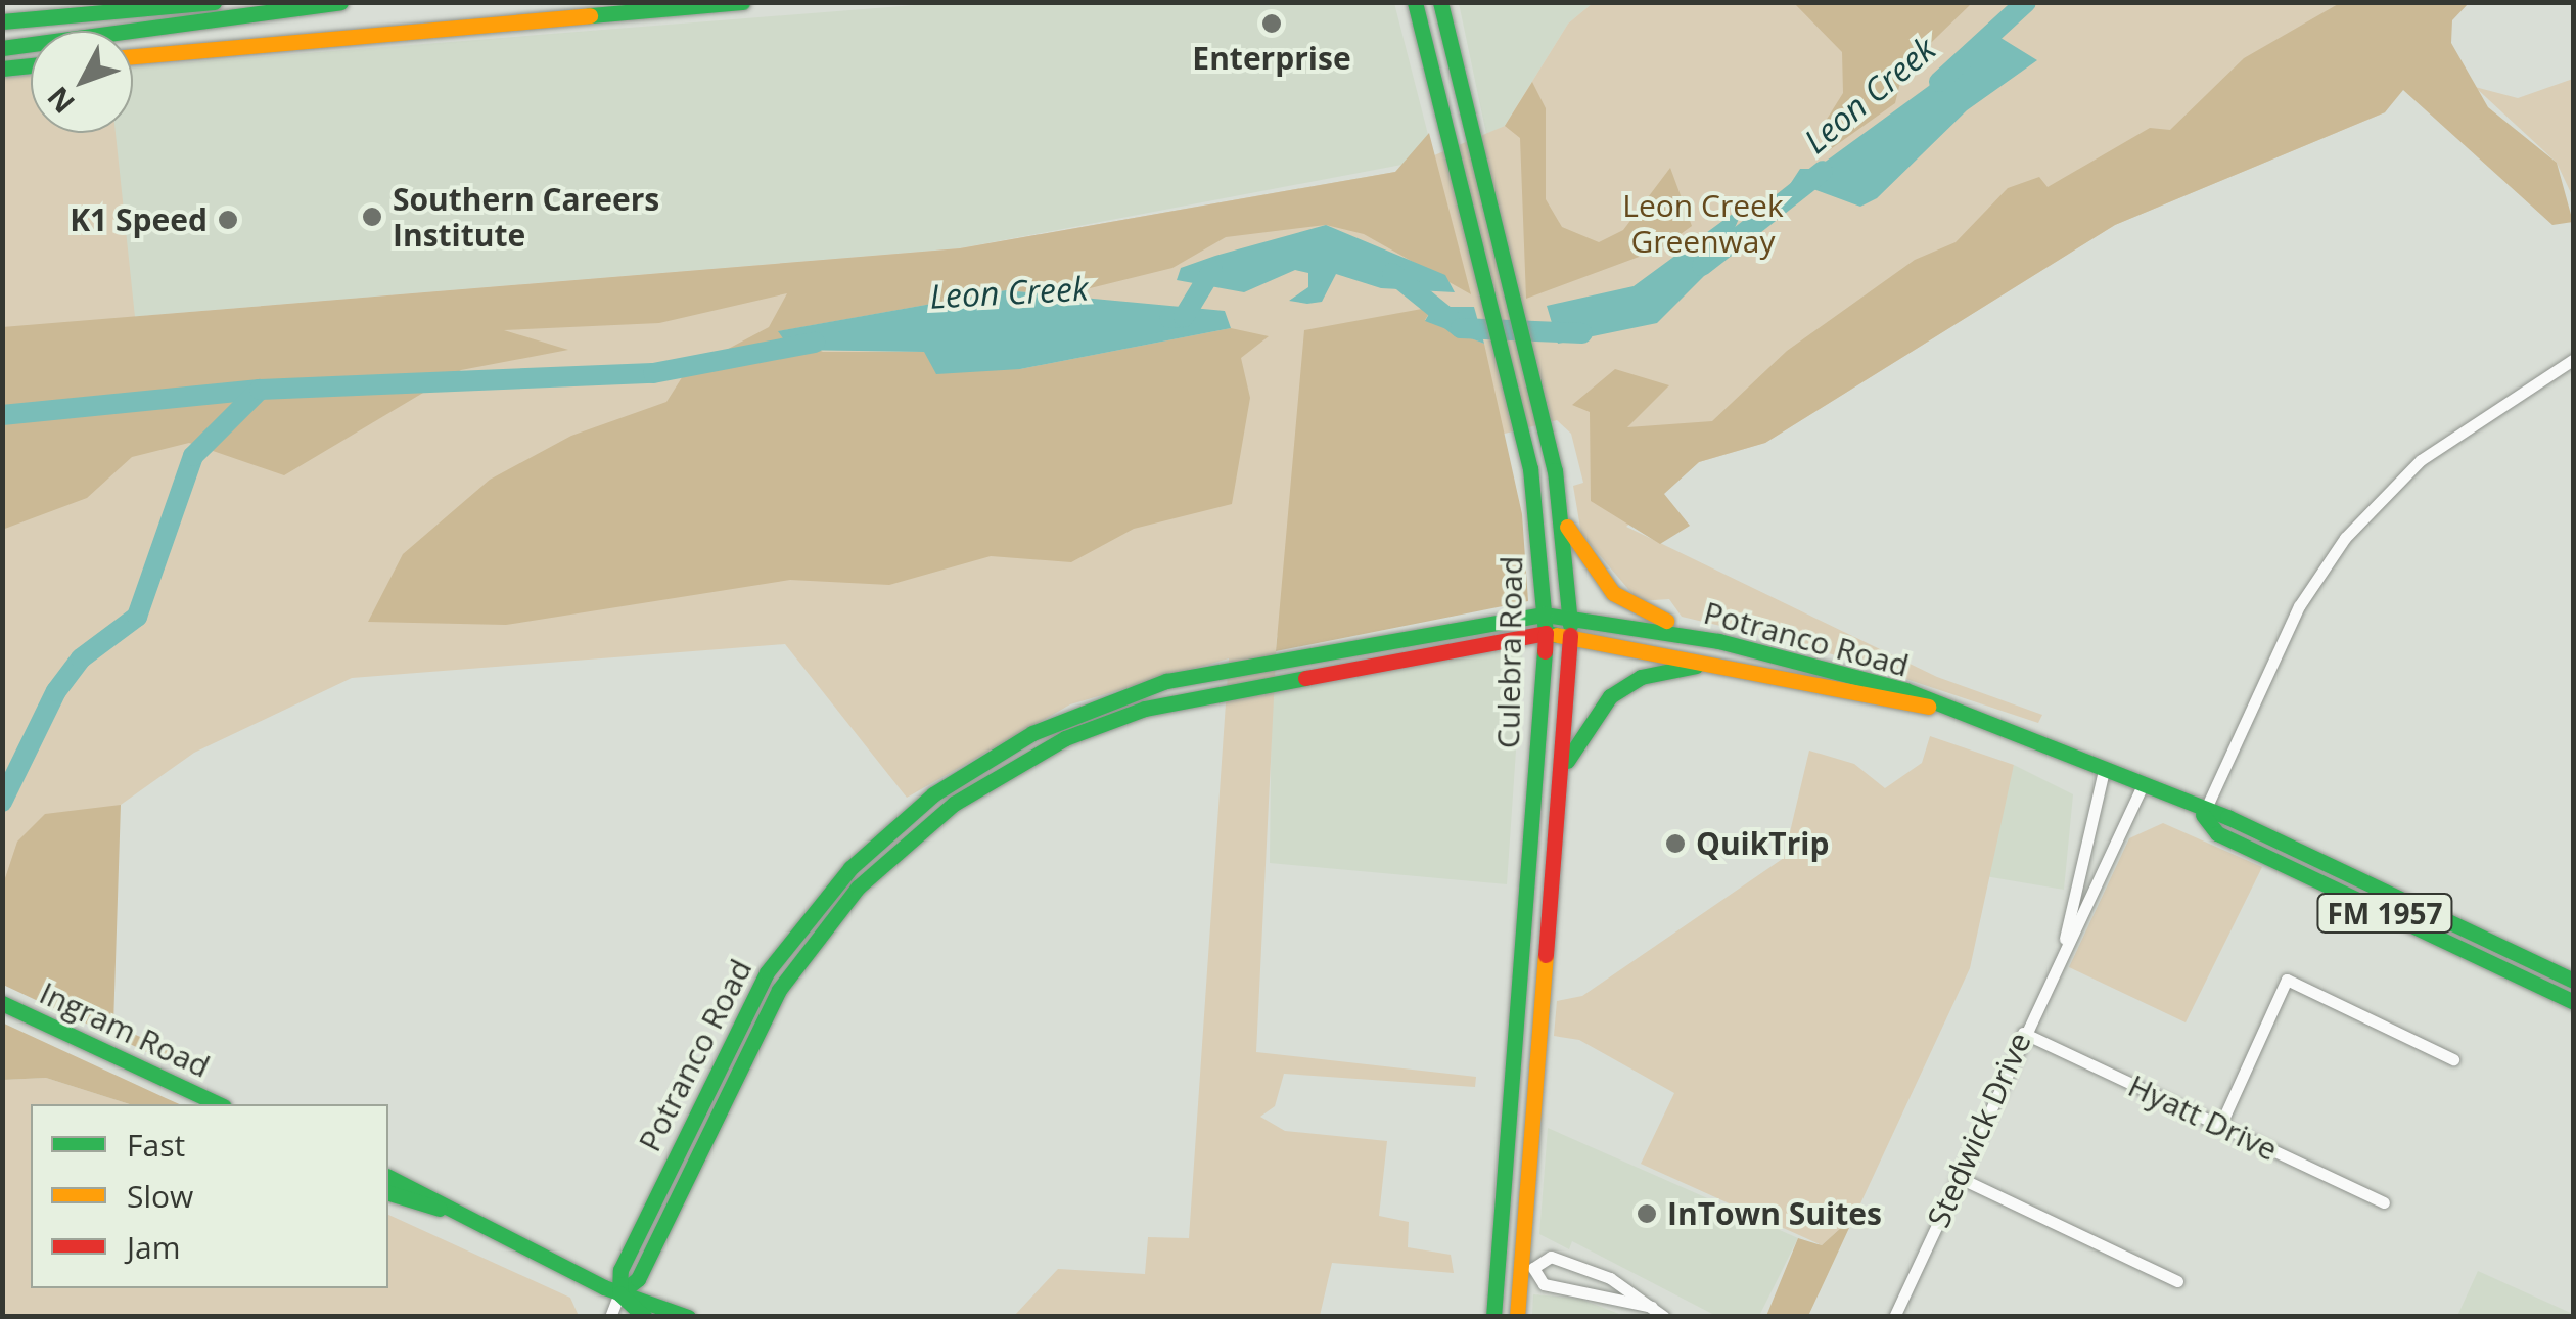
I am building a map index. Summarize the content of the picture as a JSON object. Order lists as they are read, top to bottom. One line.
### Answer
{"streets":{"main road":["Potranco Road","Culebra Road","FM 1957","Ingram Road"],"street":["Hyatt Drive","Stedwick Drive"]},"crossings":[["Potranco Road","Culebra Road"],["Potranco Road","FM 1957"],["FM 1957","Stedwick Drive"],["Hyatt Drive","Stedwick Drive"]],"water":["Leon Creek"],"parks":["Leon Creek Greenway"],"places":["Enterprise","Southern Careers Institute","K1 Speed","QuikTrip","InTown Suites"],"legend":["Fast","Slow","Jam"],"north":"bottom left"}
